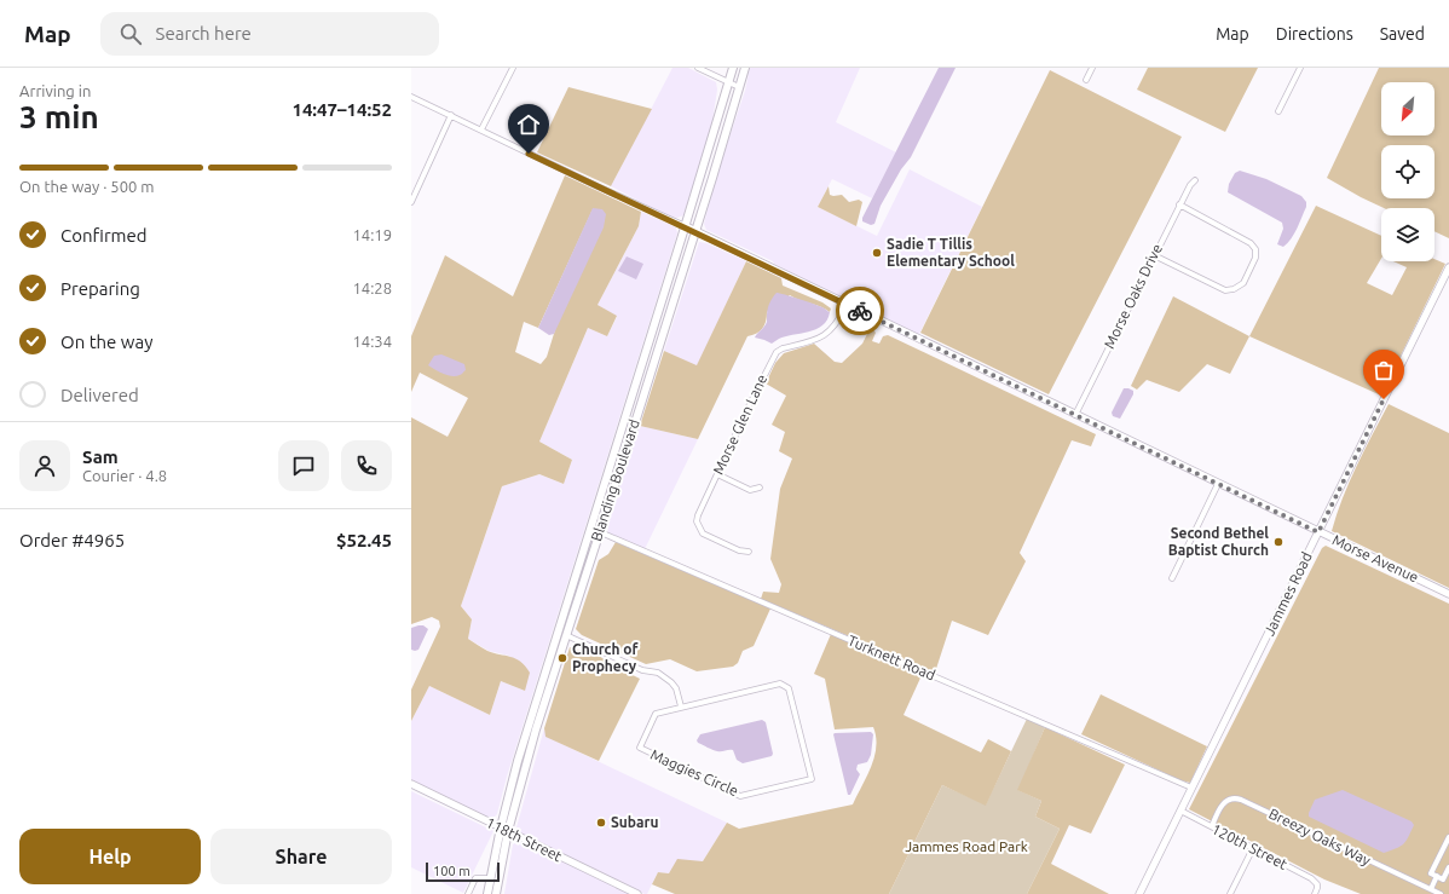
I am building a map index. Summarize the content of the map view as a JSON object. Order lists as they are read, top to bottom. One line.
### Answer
{"streets":{"main road":["Blanding Boulevard"],"street":["Morse Oaks Drive","Morse Glen Lane","Morse Avenue","Jammes Road","Turknett Road","Maggies Circle","Breezy Oaks Way","118th Street","120th Street"]},"crossings":[["Morse Oaks Drive","Morse Avenue"],["Morse Glen Lane","Morse Avenue"],["Blanding Boulevard","Morse Avenue"],["Blanding Boulevard","Turknett Road"],["Blanding Boulevard","118th Street"],["Morse Avenue","Jammes Road"],["Jammes Road","Turknett Road"],["Jammes Road","120th Street"],["Breezy Oaks Way","120th Street"]],"parks":["Jammes Road Park"],"places":["Sadie T Tillis Elementary School","Second Bethel Baptist Church","Church of Prophecy","Subaru"],"scale_bar":"100 m","north":"bottom left","page":{"header":"Map","search":"Search here","nav":["Map","Directions","Saved"],"heading":["3 min","Arriving in","14:47–14:52"],"panel":["Sam","Courier · 4.8","Order #4965","$52.45"],"bar":"On the way · 500 m","list":[["Confirmed","14:19"],["Preparing","14:28"],["On the way","14:34"],"Delivered"],"buttons":["Help","Share"],"scale":"100 m"}}
